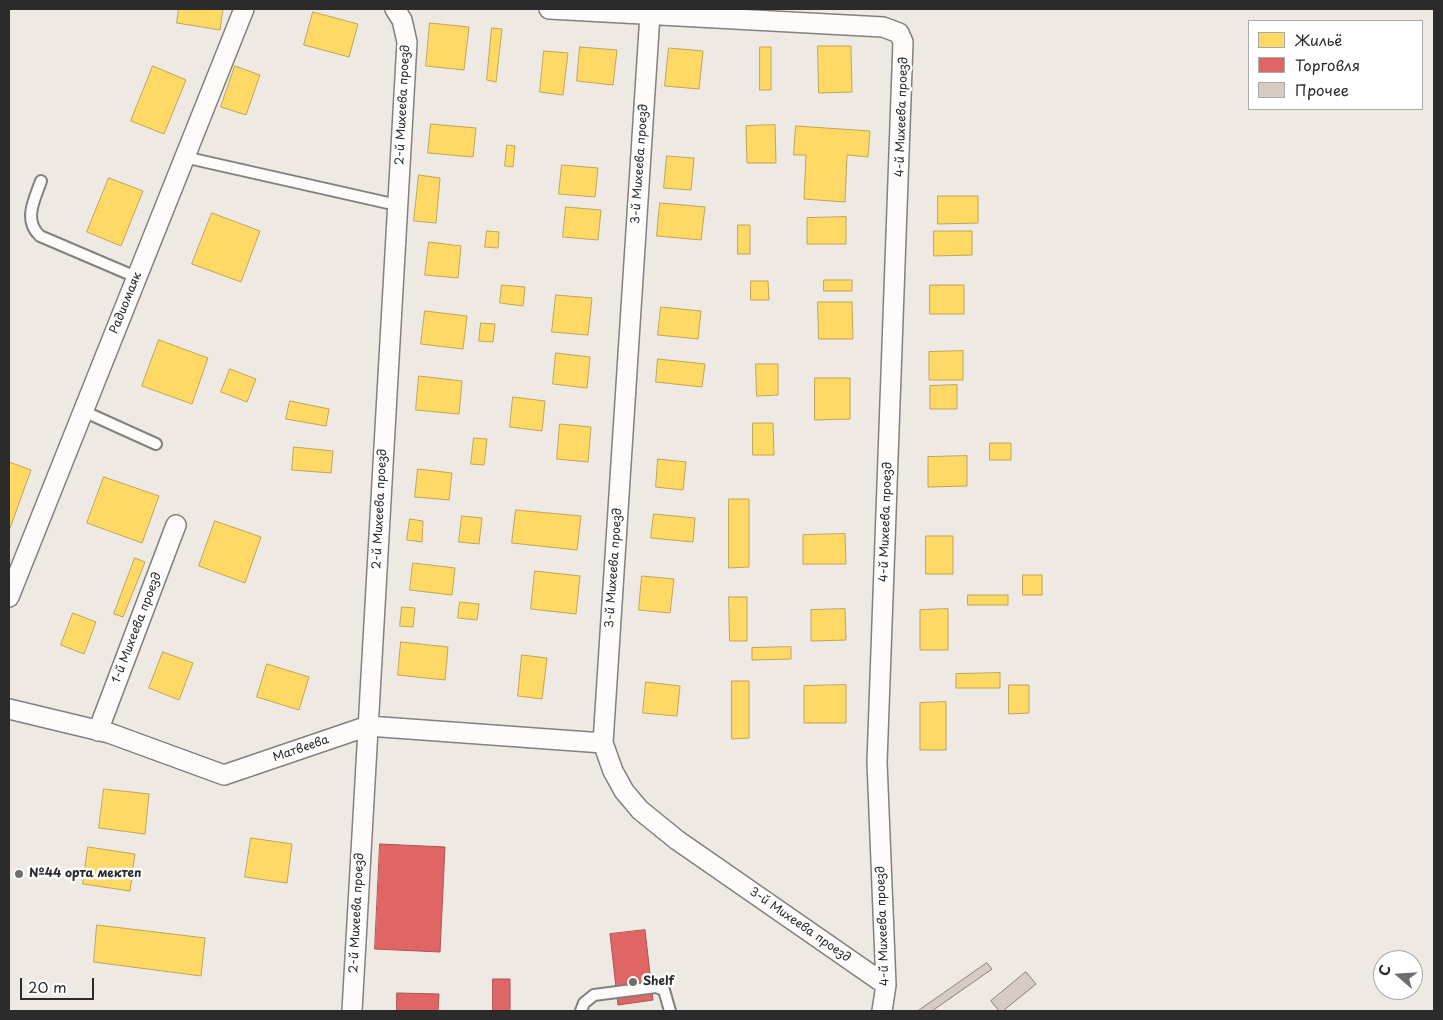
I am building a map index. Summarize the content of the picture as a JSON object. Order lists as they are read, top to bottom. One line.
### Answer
{"streets":{"street":["2-й Михеева проезд","4-й Михеева проезд","3-й Михеева проезд","Радиомаяк","1-й Михеева проезд","Матвеева"]},"crossings":[["2-й Михеева проезд","Матвеева"],["4-й Михеева проезд","3-й Михеева проезд"],["3-й Михеева проезд","Матвеева"],["1-й Михеева проезд","Матвеева"]],"places":["№44 орта мектеп","Shelf"],"legend":["Жильё","Торговля","Прочее"],"scale_bar":"20 m","north":"left"}
